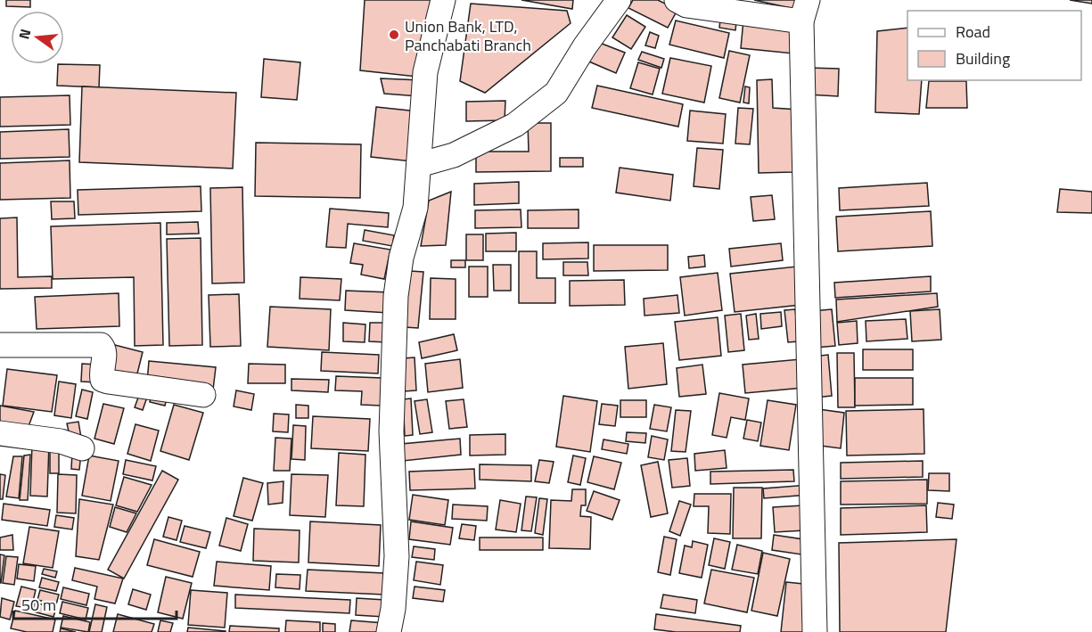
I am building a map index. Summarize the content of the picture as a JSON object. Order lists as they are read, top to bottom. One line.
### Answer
{"places":["Union Bank, LTD, Panchabati Branch"],"legend":["Road","Building"],"scale_bar":"50 m","north":"left"}
